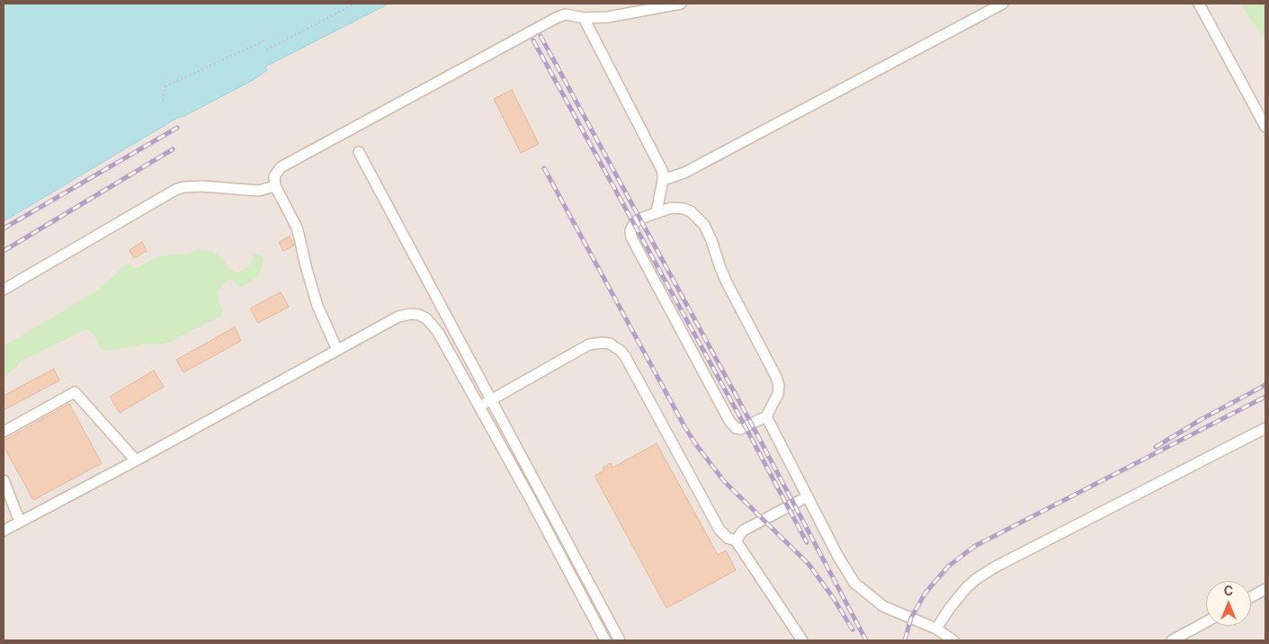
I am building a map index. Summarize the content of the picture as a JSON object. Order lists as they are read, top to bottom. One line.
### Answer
{"north":"top"}
